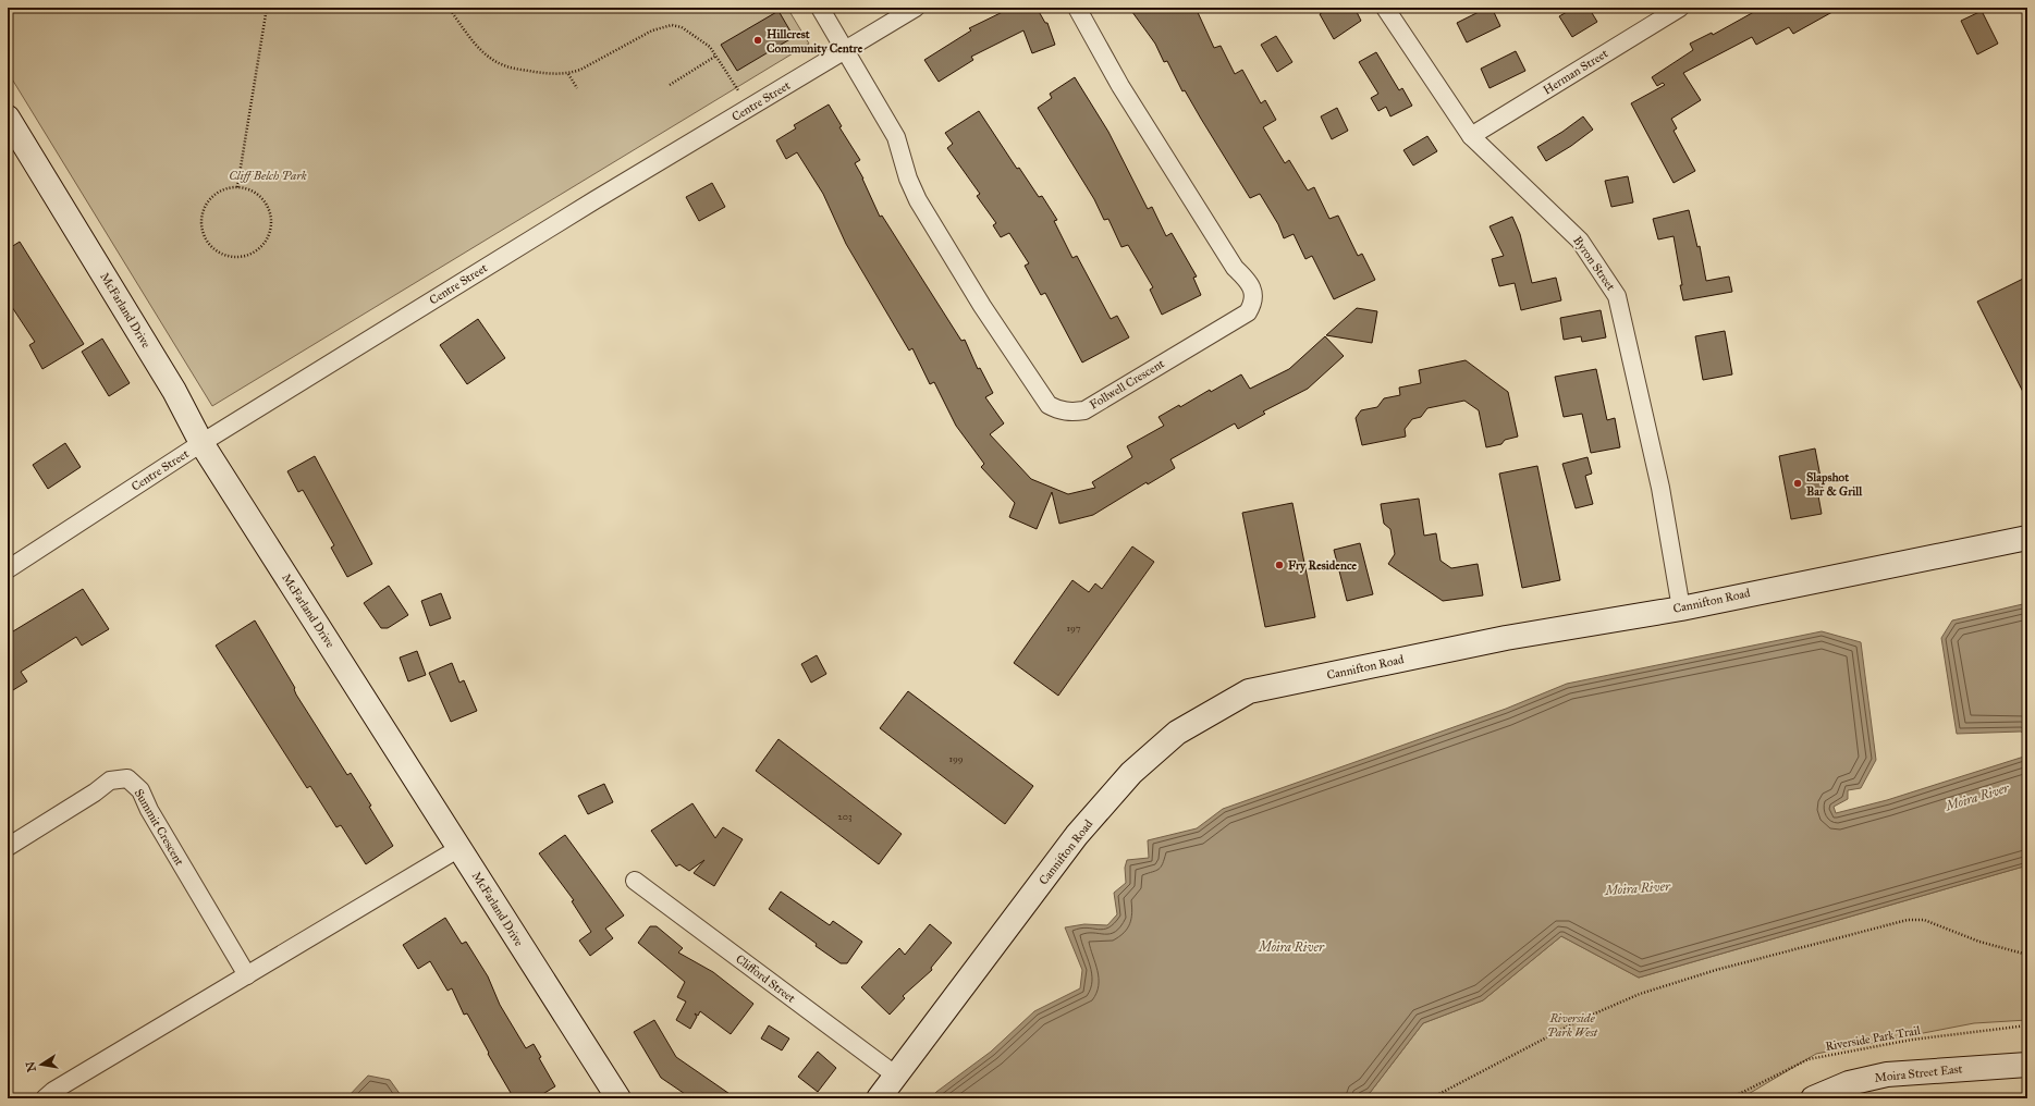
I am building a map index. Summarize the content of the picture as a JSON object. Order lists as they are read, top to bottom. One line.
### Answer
{"streets":{"street":["Herman Street","Centre Street","Byron Street","McFarland Drive","Follwell Crescent","Cannifton Road","Summit Crescent","Clifford Street","Moira Street East"],"path":["Riverside Park Trail"]},"crossings":[["Herman Street","Byron Street"],["Centre Street","McFarland Drive"],["Centre Street","Follwell Crescent"],["Byron Street","Cannifton Road"],["Cannifton Road","Clifford Street"]],"water":["Moira River"],"parks":["Cliff Belch Park","Riverside Park West"],"places":["Hillcrest Community Centre","Slapshot Bar & Grill","Fry Residence"],"house_numbers":["197","199","203"],"north":"left"}
